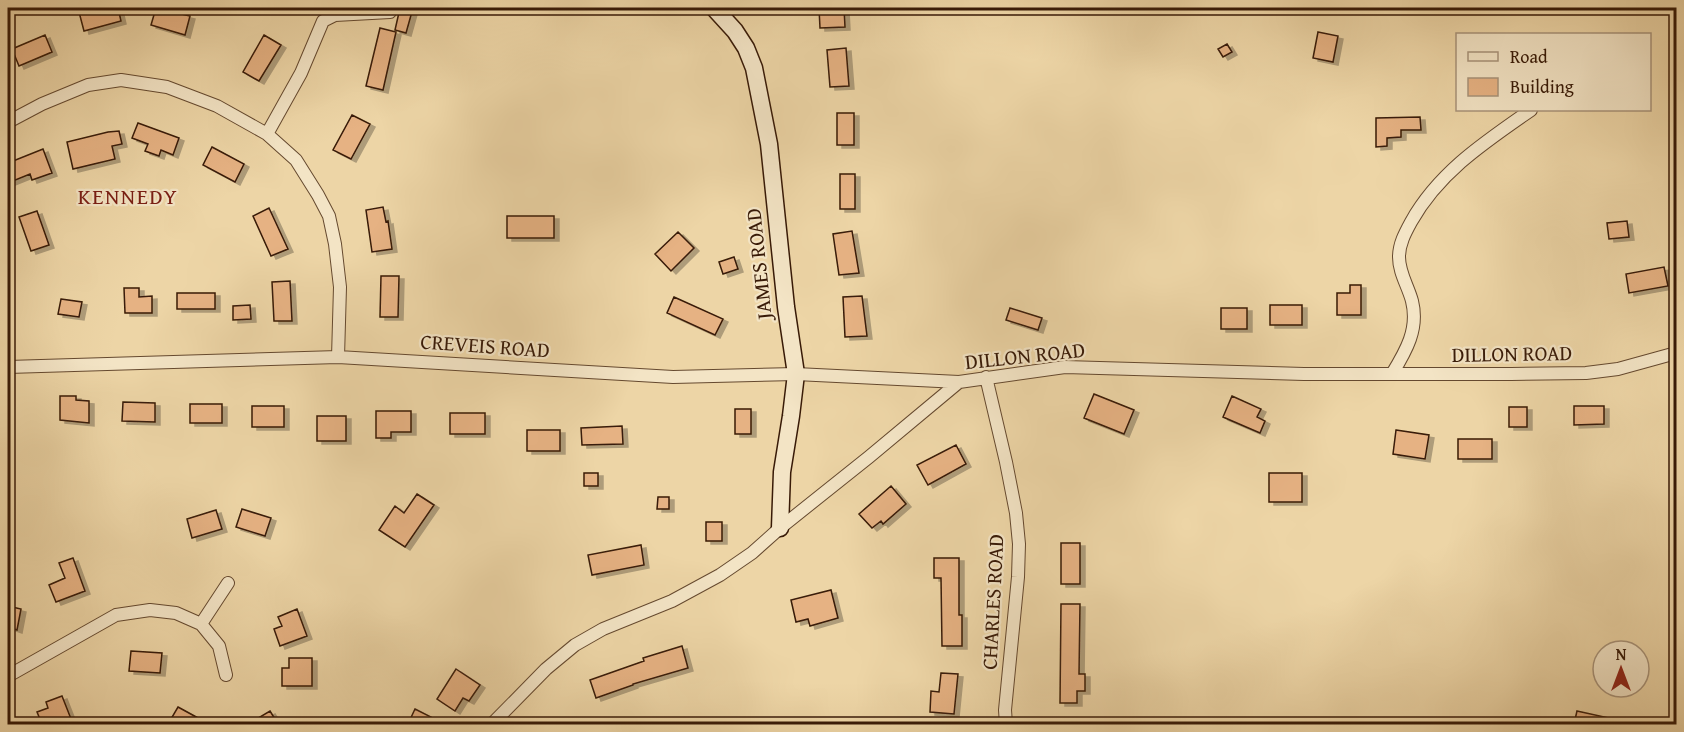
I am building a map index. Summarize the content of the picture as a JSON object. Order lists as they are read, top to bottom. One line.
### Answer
{"streets":{"street":["JAMES ROAD","CREVEIS ROAD","DILLON ROAD","CHARLES ROAD"]},"crossings":[["JAMES ROAD","CREVEIS ROAD"],["JAMES ROAD","DILLON ROAD"],["CREVEIS ROAD","DILLON ROAD"],["DILLON ROAD","CHARLES ROAD"]],"districts":["KENNEDY"],"legend":["Road","Building"],"north":"top"}
